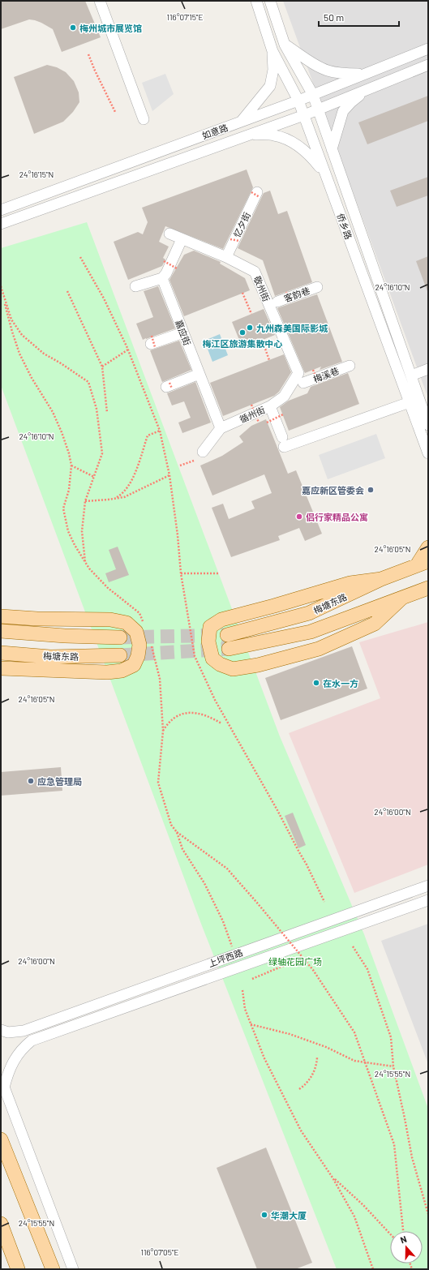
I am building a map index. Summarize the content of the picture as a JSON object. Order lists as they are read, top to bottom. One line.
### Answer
{"streets":{"main road":["梅塘东路"],"street":["如意路","忆夕街","侨乡路","敬州街","客韵巷","嘉应街","梅溪巷","循州街","上坪西路"]},"crossings":[["如意路","侨乡路"],["忆夕街","敬州街"],["敬州街","循州街"],["嘉应街","循州街"]],"parks":["绿轴花园广场"],"places":["梅州城市展览馆","九州森美国际影城","梅江区旅游集散中心","嘉应新区管委会","侣行家精品公寓","在水一方","应急管理局","华潮大厦"],"scale_bar":"50 m","north":"top","coordinates":["116°07'15\"E","24°16'15\"N","24°16'10\"N","24°16'05\"N","24°16'00\"N","24°15'55\"N","116°07'05\"E"]}
